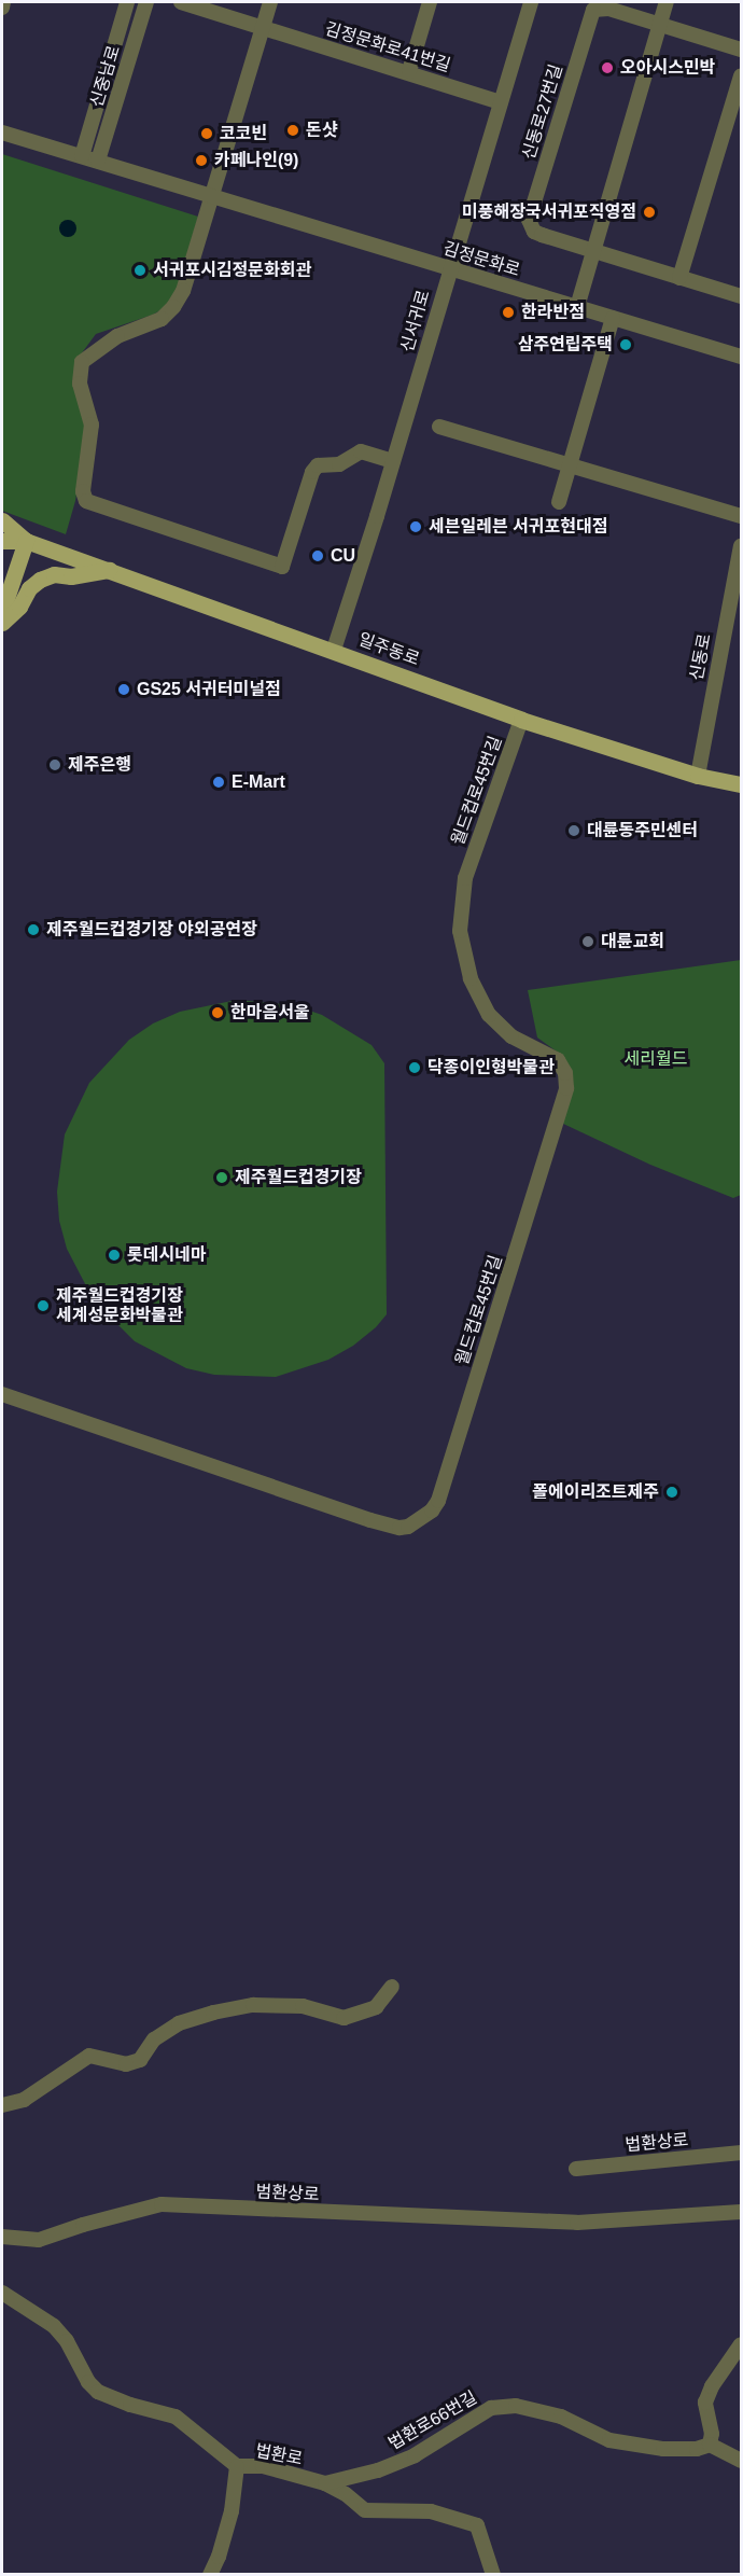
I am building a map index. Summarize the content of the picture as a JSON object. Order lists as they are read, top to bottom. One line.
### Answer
{"streets":{"main road":["일주동로"],"street":["김정문화로41번길","신중남로","신동로27번길","김정문화로","신서귀로","신동로","월드컵로45번길","법환상로","범환상로","법환로66번길","법환로"]},"crossings":[["김정문화로41번길","신서귀로"],["신중남로","김정문화로"],["김정문화로","신서귀로"],["신서귀로","일주동로"],["일주동로","신동로"],["일주동로","월드컵로45번길"],["법환로66번길","법환로"]],"parks":["세리월드"],"places":["오아시스민박","돈샷","코코빈","카페나인(9)","미풍해장국서귀포직영점","서귀포시김정문화회관","한라반점","삼주연립주택","세븐일레븐 서귀포현대점","CU","GS25 서귀터미널점","제주은행","E-Mart","대륜동주민센터","제주월드컵경기장 야외공연장","대륜교회","한마음서울","닥종이인형박물관","제주월드컵경기장","롯데시네마","제주월드컵경기장 세계성문화박물관","폴에이리조트제주"]}
